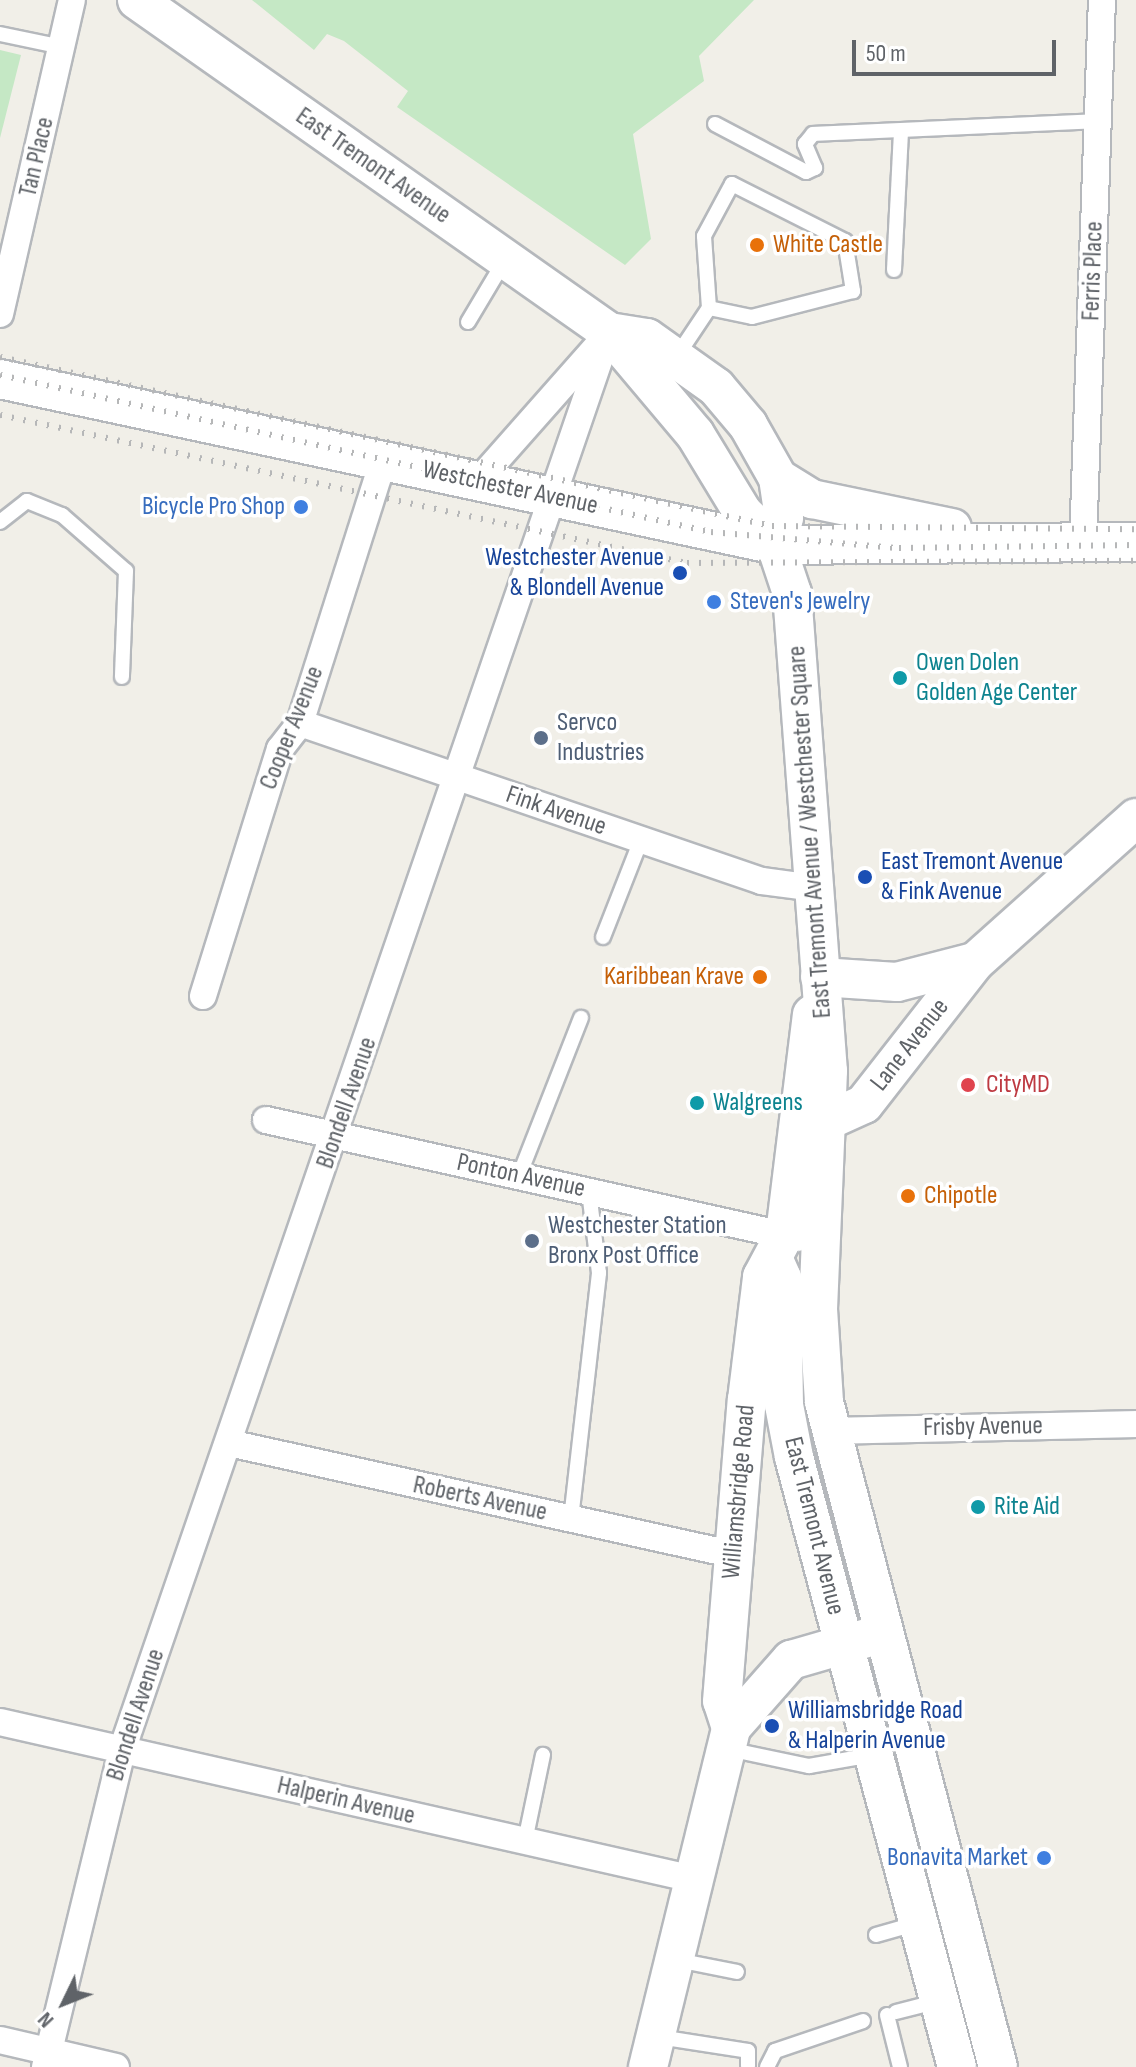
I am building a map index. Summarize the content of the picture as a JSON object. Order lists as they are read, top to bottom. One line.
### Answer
{"streets":{"main road":["East Tremont Avenue","Westchester Avenue","East Tremont Avenue / Westchester Square","Lane Avenue","Williamsbridge Road"],"street":["Tan Place","Ferris Place","Cooper Avenue","Fink Avenue","Blondell Avenue","Ponton Avenue","Frisby Avenue","Roberts Avenue","Halperin Avenue"]},"crossings":[["East Tremont Avenue","Westchester Avenue"],["East Tremont Avenue","East Tremont Avenue / Westchester Square"],["East Tremont Avenue","Lane Avenue"],["East Tremont Avenue","Blondell Avenue"],["East Tremont Avenue","Ponton Avenue"],["East Tremont Avenue","Frisby Avenue"],["East Tremont Avenue","Williamsbridge Road"],["Ferris Place","Westchester Avenue"],["Westchester Avenue","Cooper Avenue"],["Westchester Avenue","East Tremont Avenue / Westchester Square"],["Westchester Avenue","Blondell Avenue"],["Cooper Avenue","Fink Avenue"],["Fink Avenue","East Tremont Avenue / Westchester Square"],["Fink Avenue","Blondell Avenue"],["East Tremont Avenue / Westchester Square","Lane Avenue"],["Blondell Avenue","Ponton Avenue"],["Blondell Avenue","Roberts Avenue"],["Blondell Avenue","Halperin Avenue"],["Ponton Avenue","Williamsbridge Road"],["Williamsbridge Road","Roberts Avenue"],["Williamsbridge Road","Halperin Avenue"]],"places":["White Castle","Bicycle Pro Shop","Westchester Avenue & Blondell Avenue","Steven's Jewelry","Owen Dolen Golden Age Center","Servco Industries","East Tremont Avenue & Fink Avenue","Karibbean Krave","CityMD","Walgreens","Chipotle","Westchester Station Bronx Post Office","Rite Aid","Williamsbridge Road & Halperin Avenue","Bonavita Market"],"scale_bar":"50 m","north":"bottom left"}
